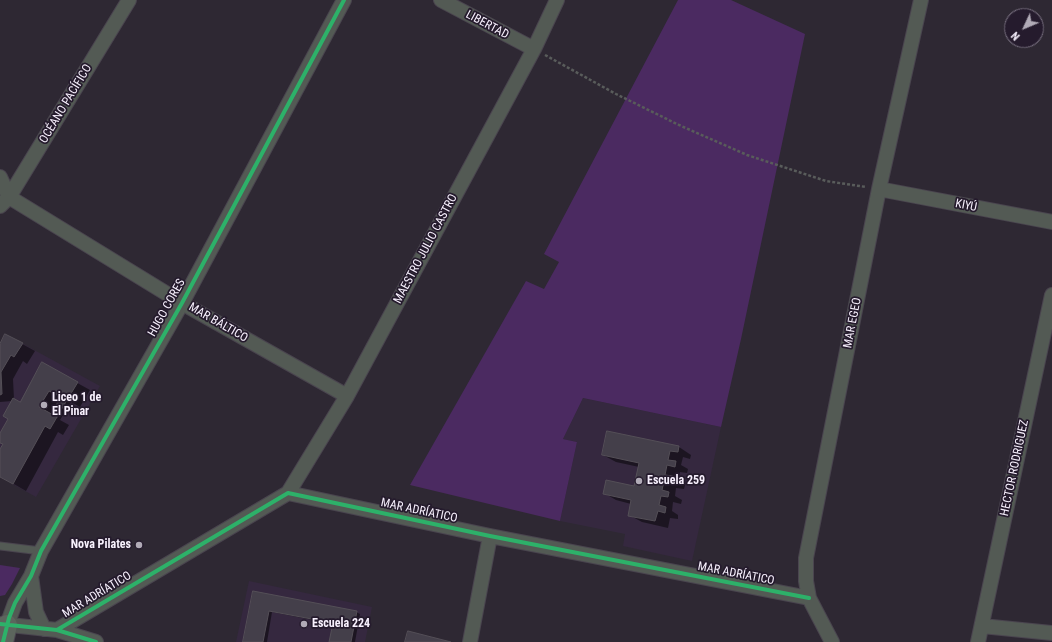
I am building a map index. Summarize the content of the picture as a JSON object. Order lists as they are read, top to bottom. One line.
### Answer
{"streets":{"street":["LIBERTAD","OCÉANO PACÍFICO","KIYÚ","MAESTRO JULIO CASTRO","HUGO CORES","MAR BÁLTICO","MAR EGEO","HECTOR RODRIGUEZ","MAR ADRÍATICO"]},"crossings":[["LIBERTAD","MAESTRO JULIO CASTRO"],["OCÉANO PACÍFICO","MAR BÁLTICO"],["KIYÚ","MAR EGEO"],["MAESTRO JULIO CASTRO","MAR BÁLTICO"],["MAESTRO JULIO CASTRO","MAR ADRÍATICO"],["HUGO CORES","MAR BÁLTICO"],["MAR EGEO","MAR ADRÍATICO"]],"places":["Liceo 1 de El Pinar","Escuela 259","Nova Pilates","Escuela 224"],"north":"bottom left"}
